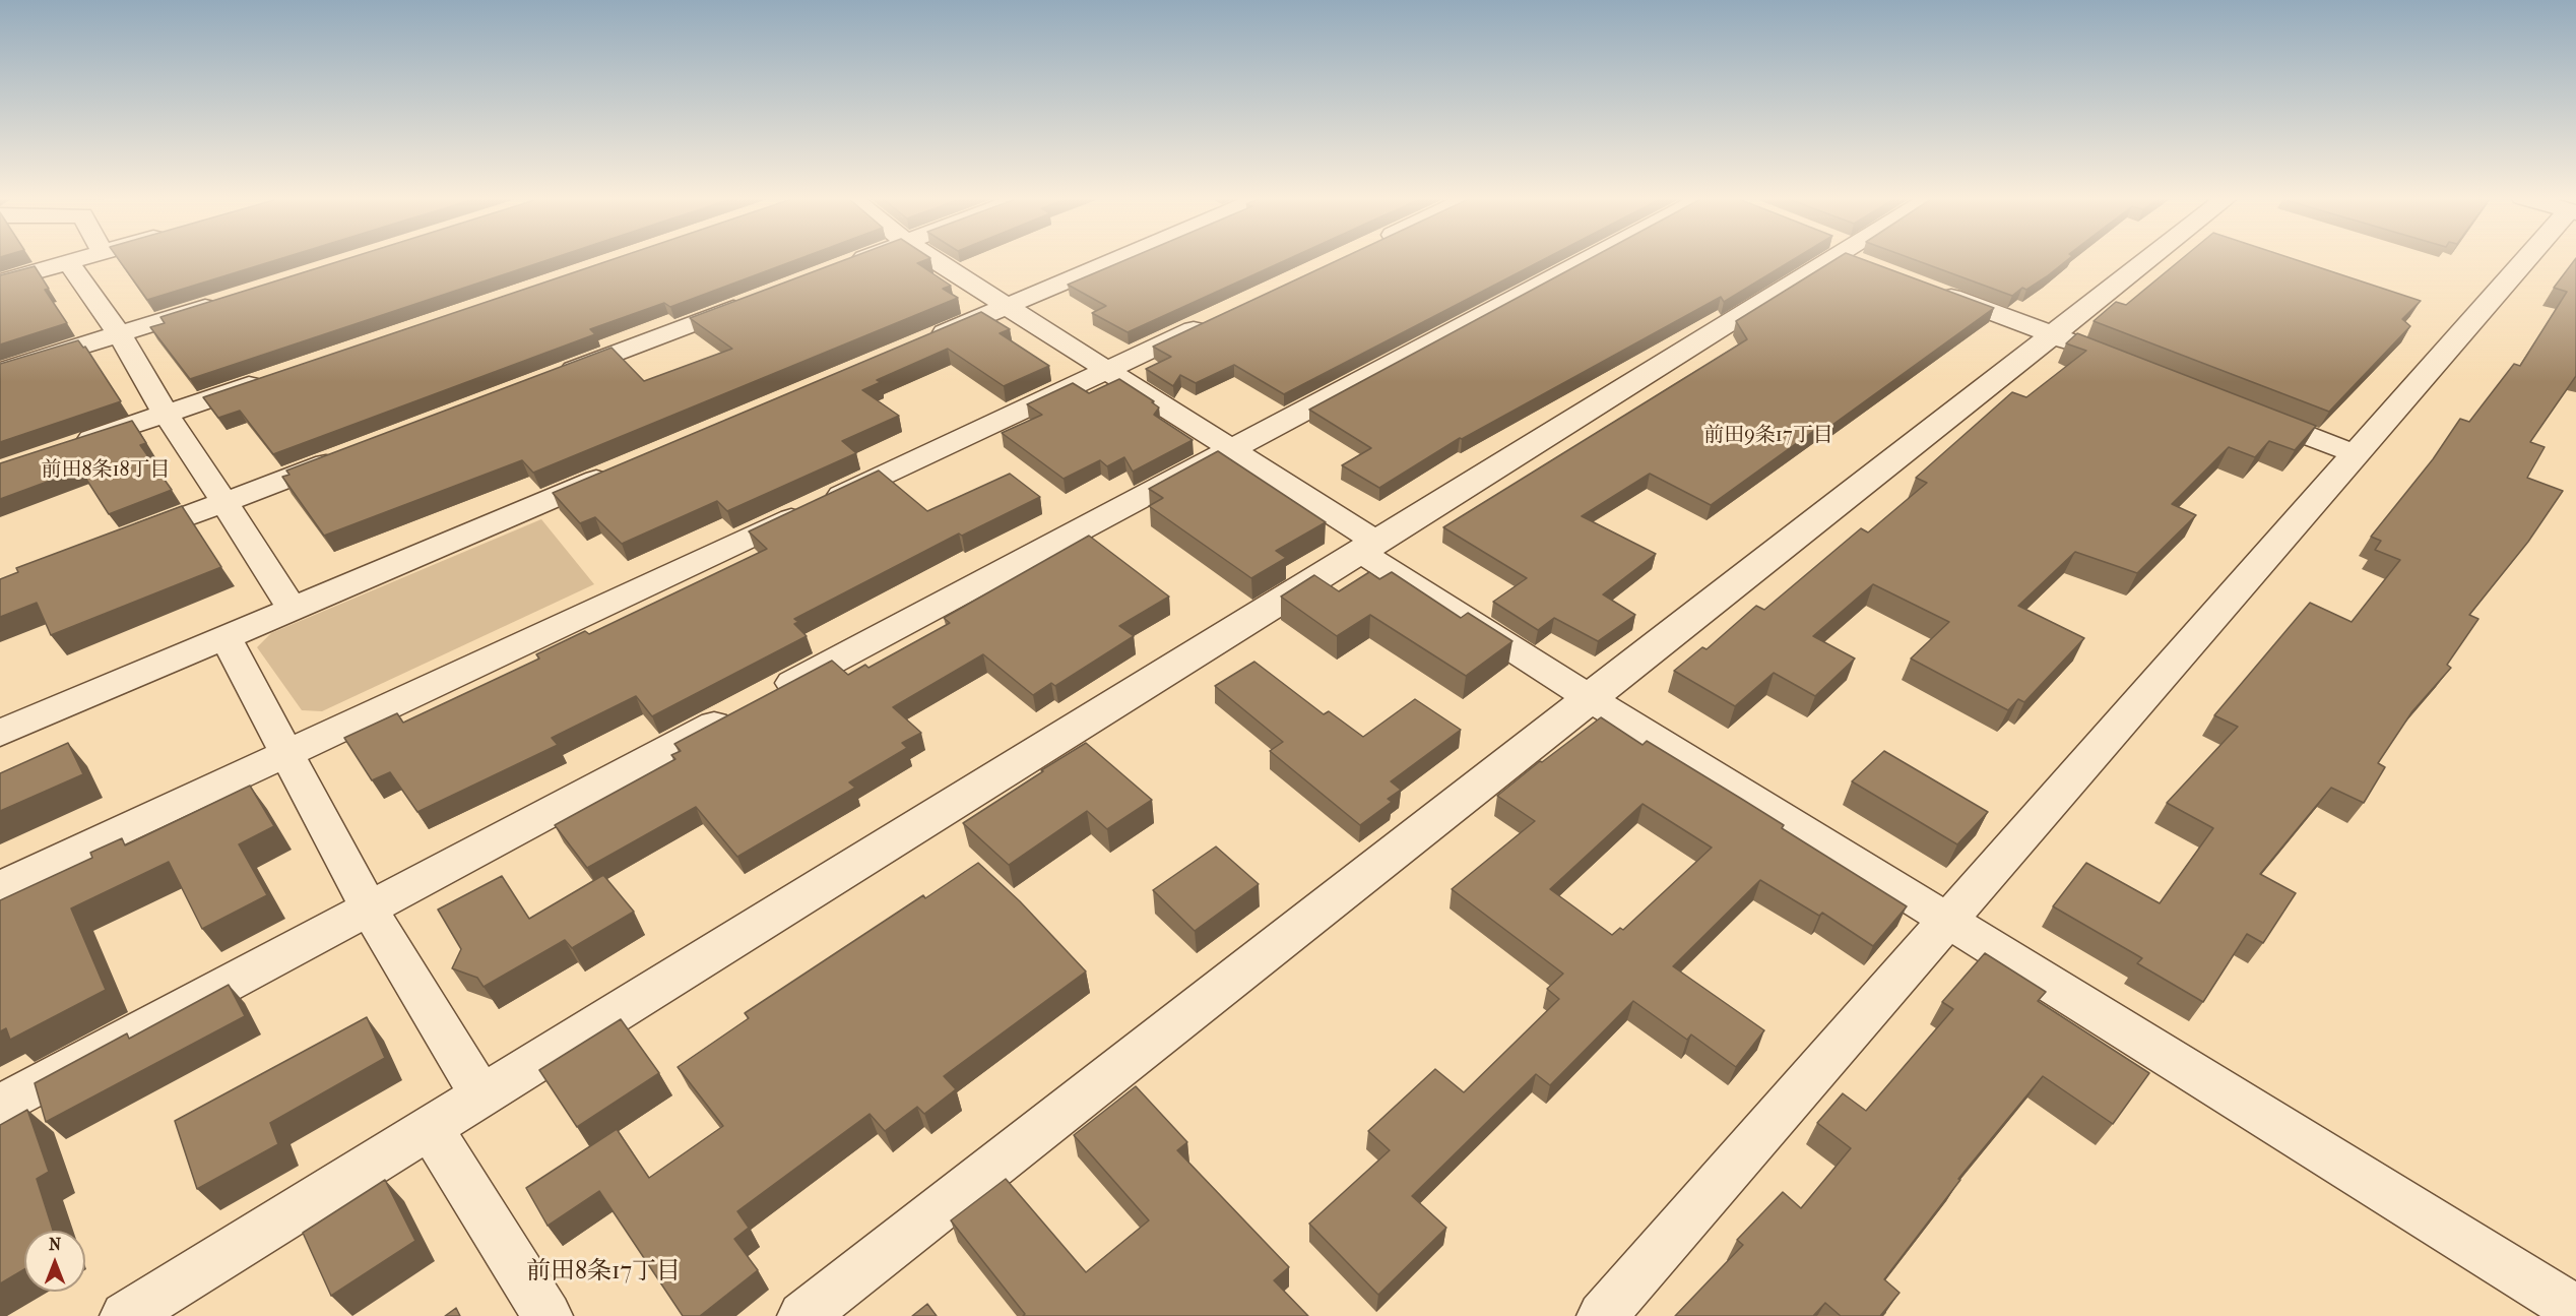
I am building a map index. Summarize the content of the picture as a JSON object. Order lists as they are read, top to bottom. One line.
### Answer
{"districts":["前田9条17丁目","前田8条18丁目","前田8条17丁目"],"north":"top"}
